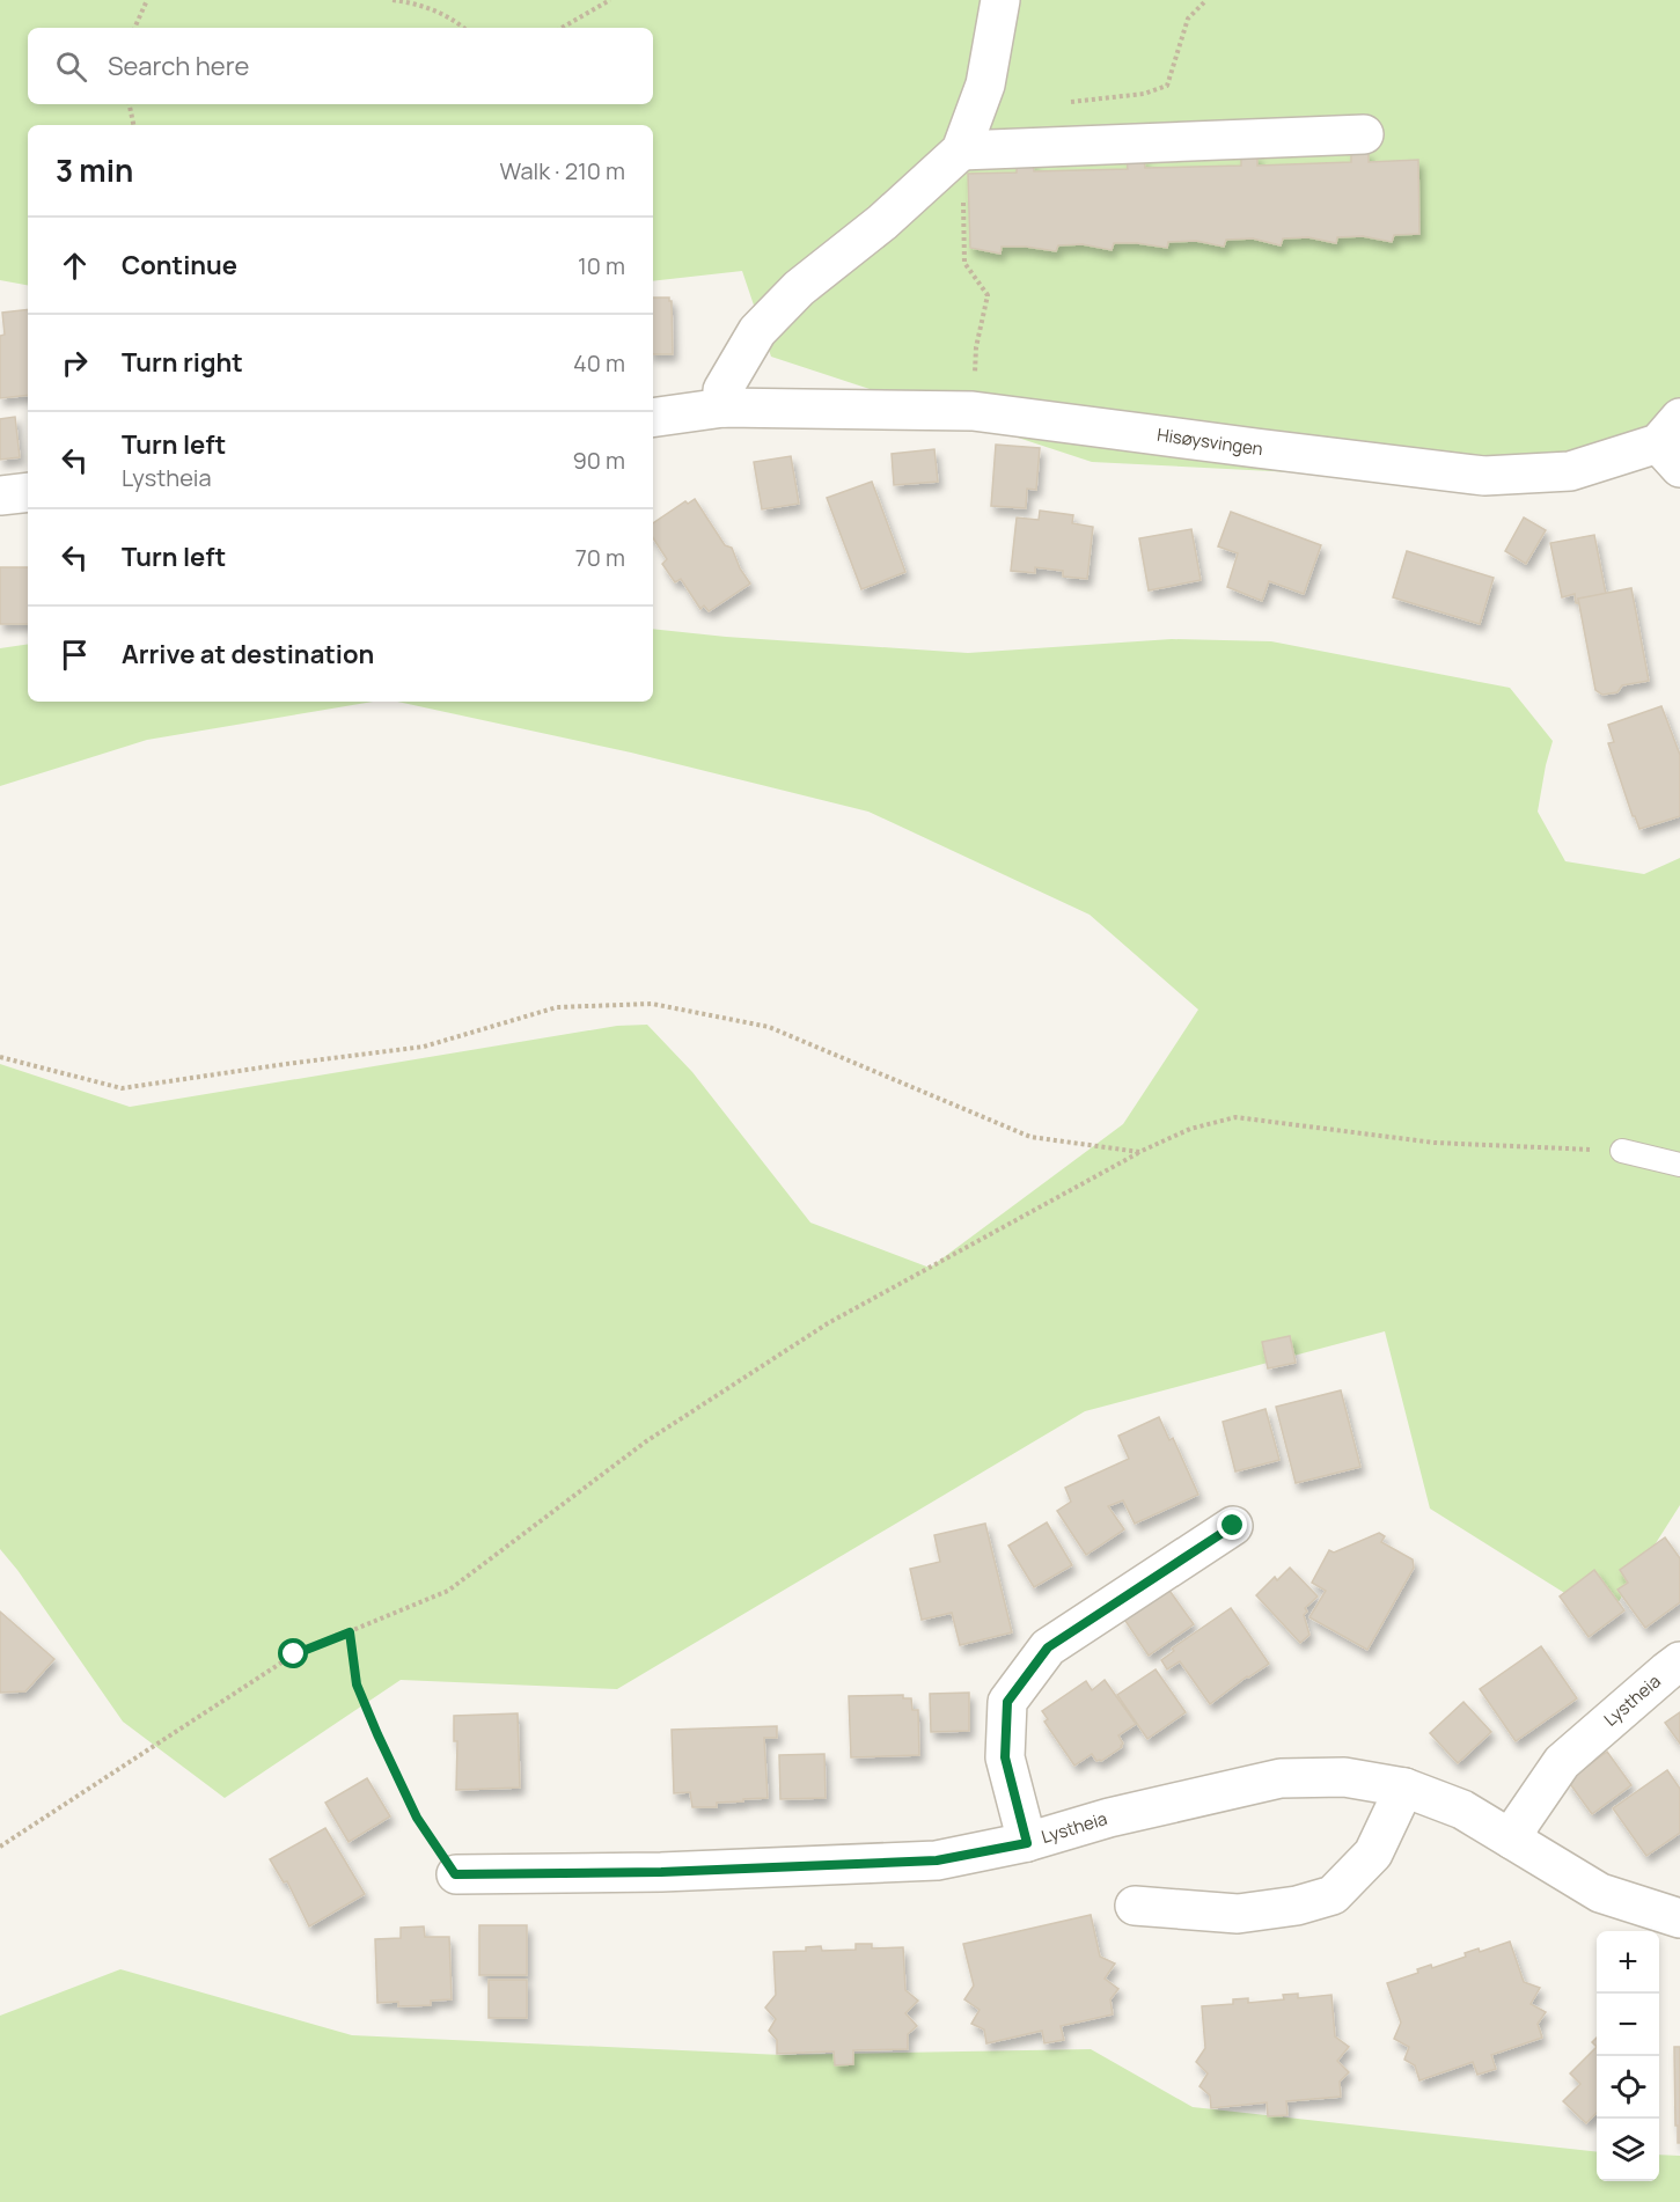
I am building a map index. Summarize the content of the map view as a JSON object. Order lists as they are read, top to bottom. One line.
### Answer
{"streets":{"street":["Hisøysvingen","Lystheia"]},"page":{"search":"Search here","heading":["3 min","Walk · 210 m"],"list":[["Continue","10 m"],["Turn right","40 m"],["Turn left","Lystheia","90 m"],["Turn left","70 m"],"Arrive at destination"],"map_buttons":["+","−"]}}
